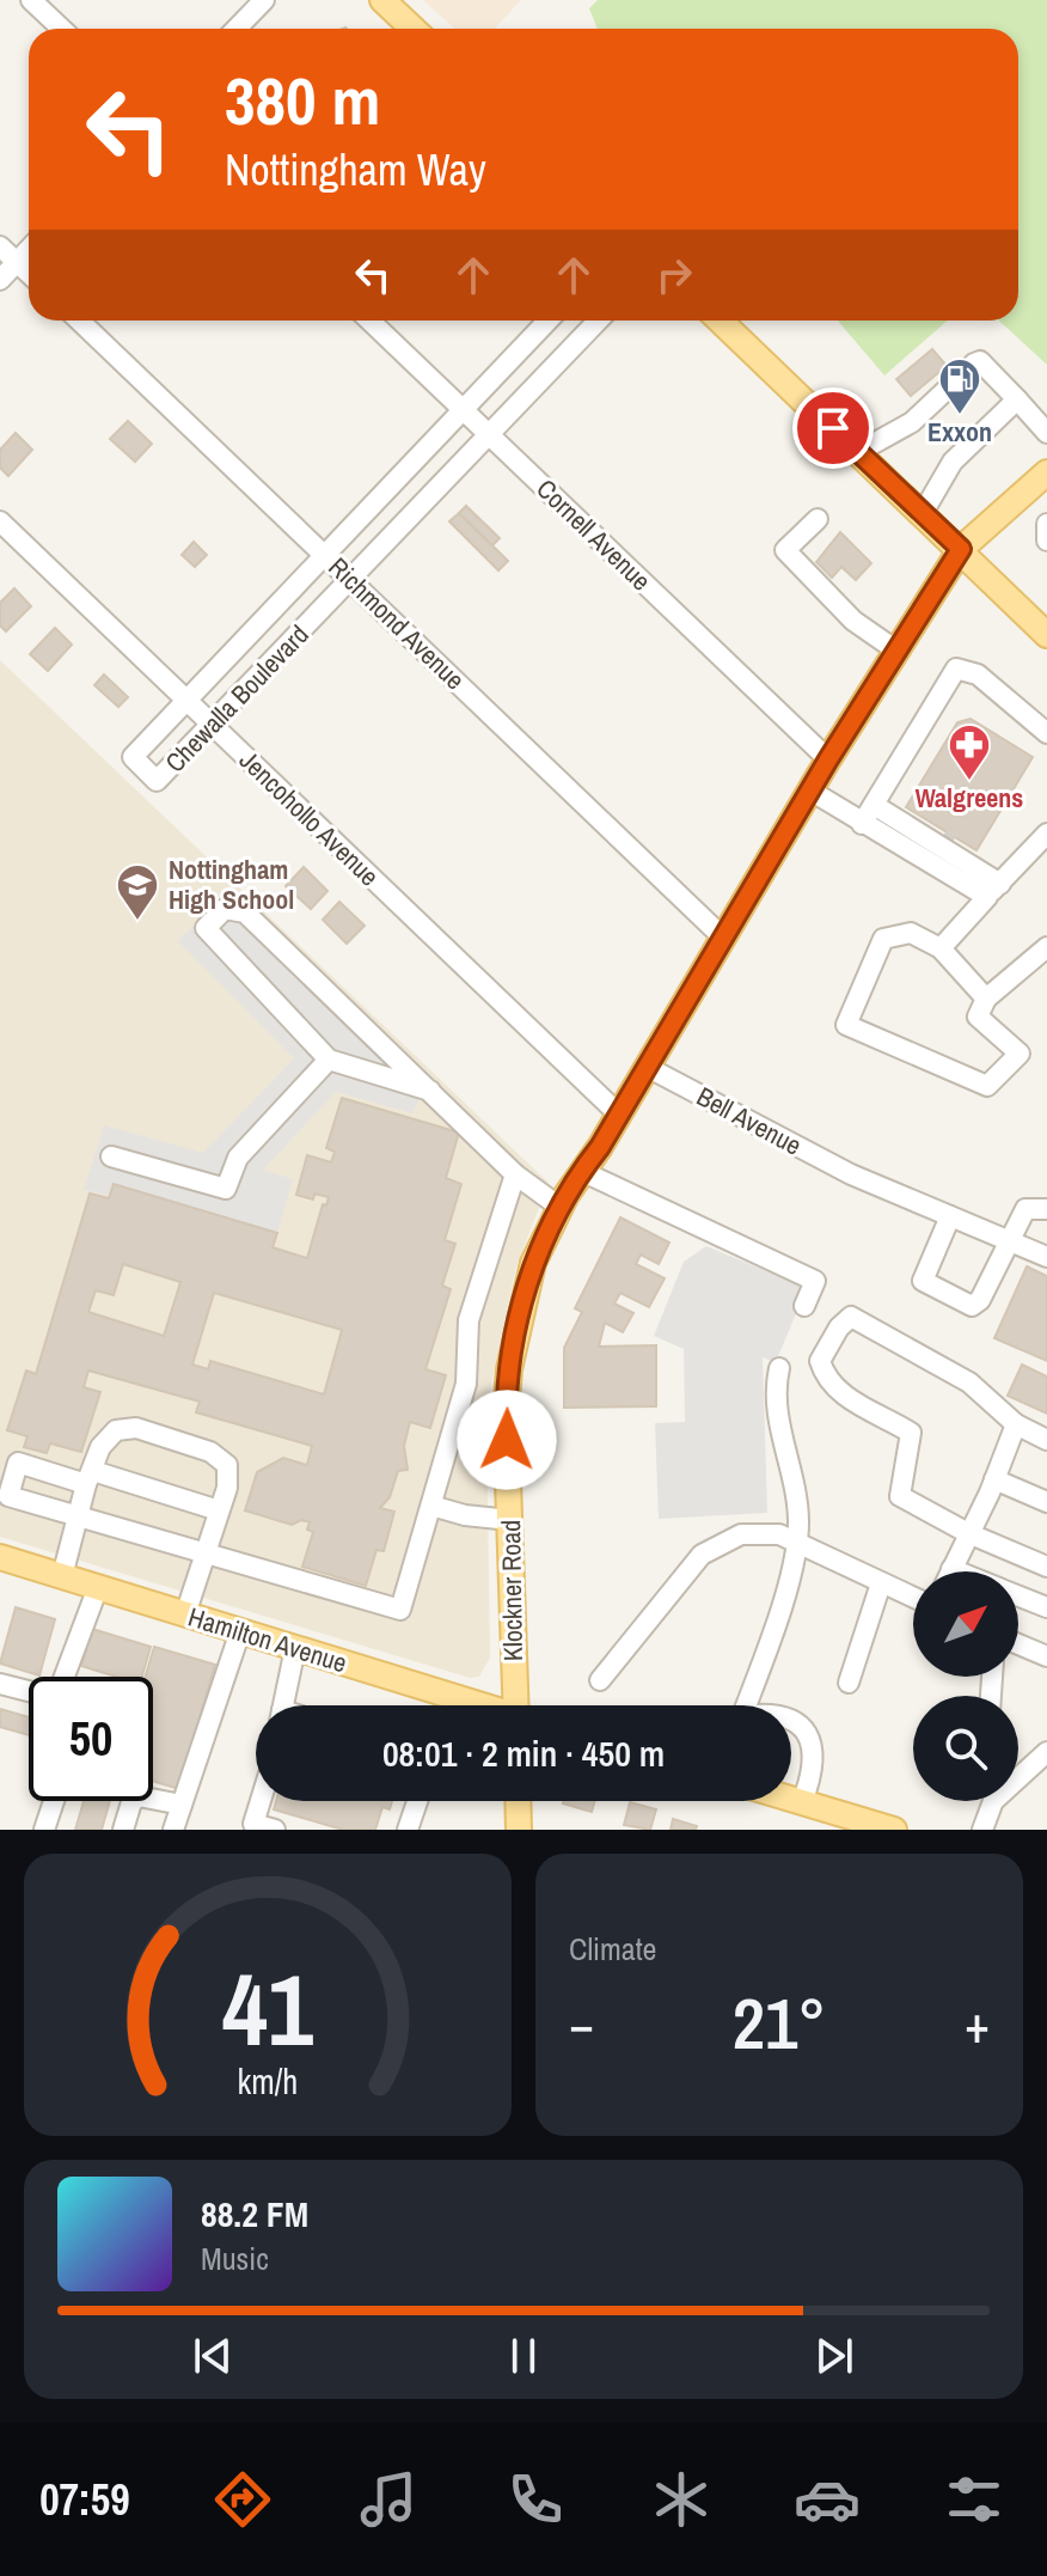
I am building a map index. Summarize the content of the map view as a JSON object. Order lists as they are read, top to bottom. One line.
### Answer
{"streets":{"main road":["Klockner Road","Hamilton Avenue"],"street":["Cornell Avenue","Richmond Avenue","Chewalla Boulevard","Jencohollo Avenue","Bell Avenue"]},"crossings":[["Cornell Avenue","Chewalla Boulevard"],["Cornell Avenue","Klockner Road"],["Richmond Avenue","Chewalla Boulevard"],["Richmond Avenue","Klockner Road"],["Chewalla Boulevard","Jencohollo Avenue"],["Jencohollo Avenue","Klockner Road"],["Bell Avenue","Klockner Road"]],"places":{"fuel station":["Exxon"],"pharmacy":["Walgreens"],"school or university":["Nottingham High School"]},"north":"top right","page":{"turn":["380 m","Nottingham Way"],"limit":"50","trip":"08:01 · 2 min · 450 m","tile":"Climate","heat":["−","21°","+"],"song":["88.2 FM","Music"],"tabs":"07:59","gauge":["41","km/h"]}}
